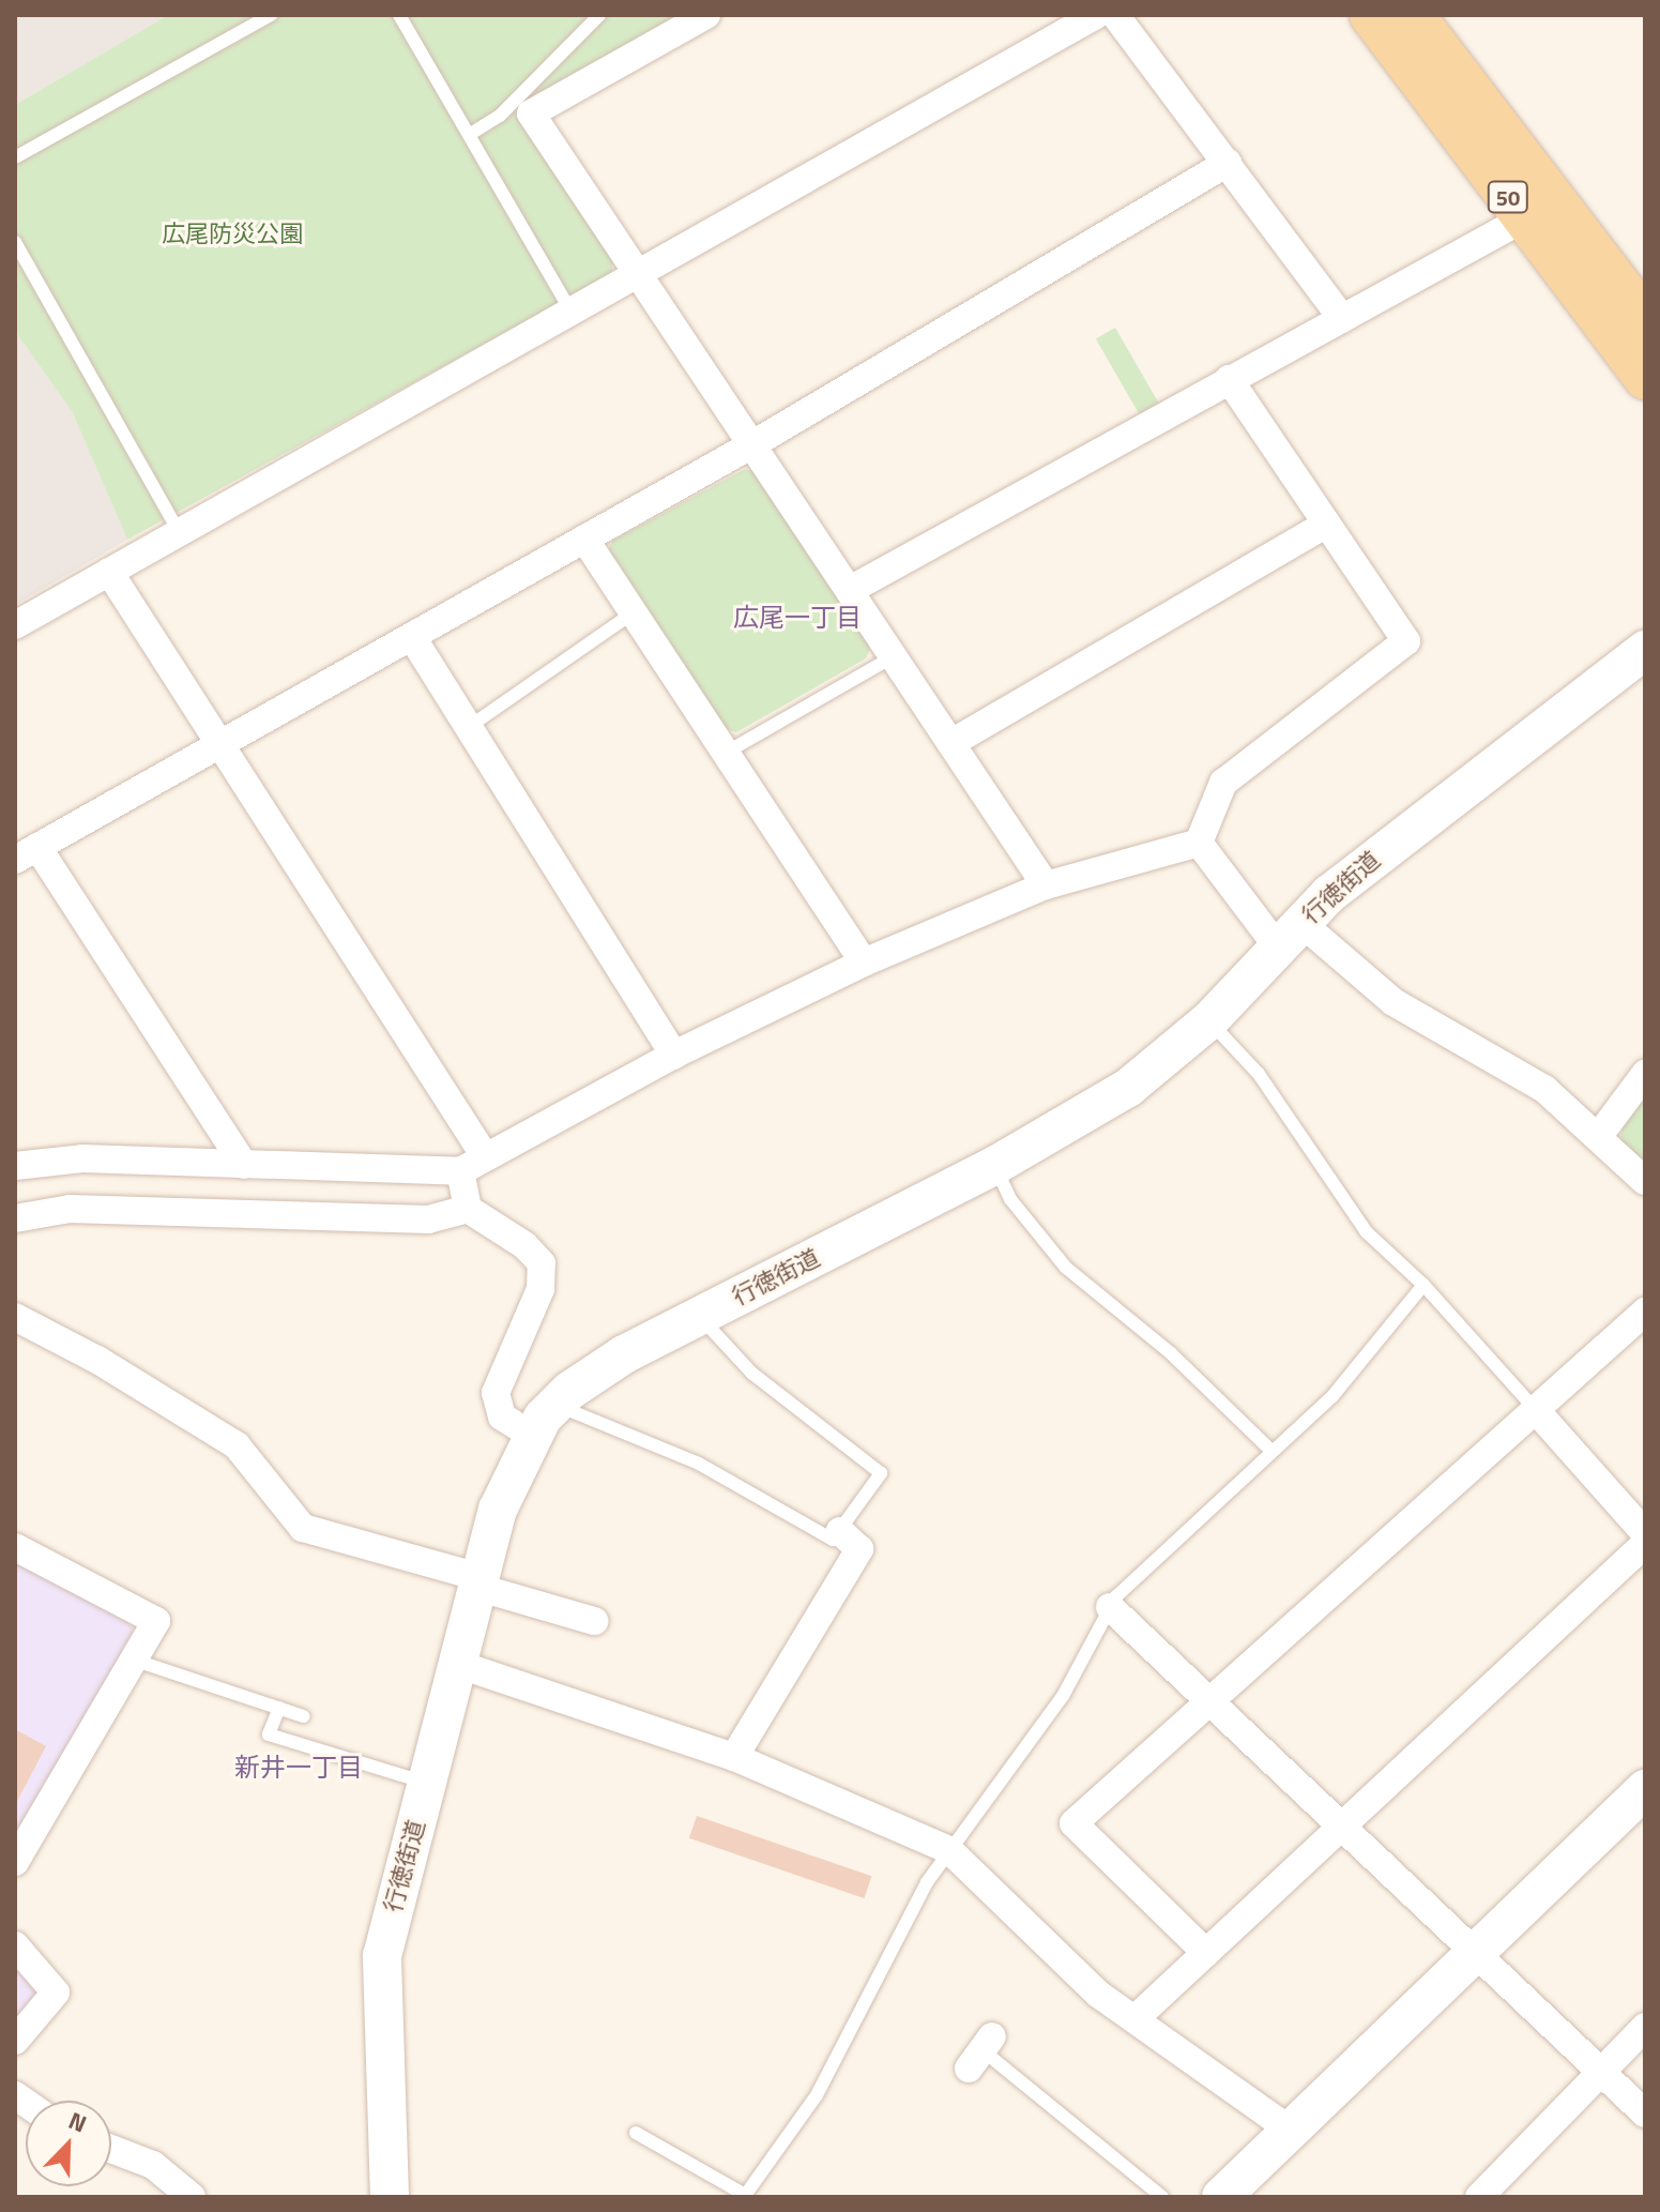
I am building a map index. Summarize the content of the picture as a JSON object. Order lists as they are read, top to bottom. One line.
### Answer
{"streets":{"main road":["50"],"street":["行徳街道"]},"districts":["広尾一丁目","新井一丁目"],"parks":["広尾防災公園"],"north":"top right"}
